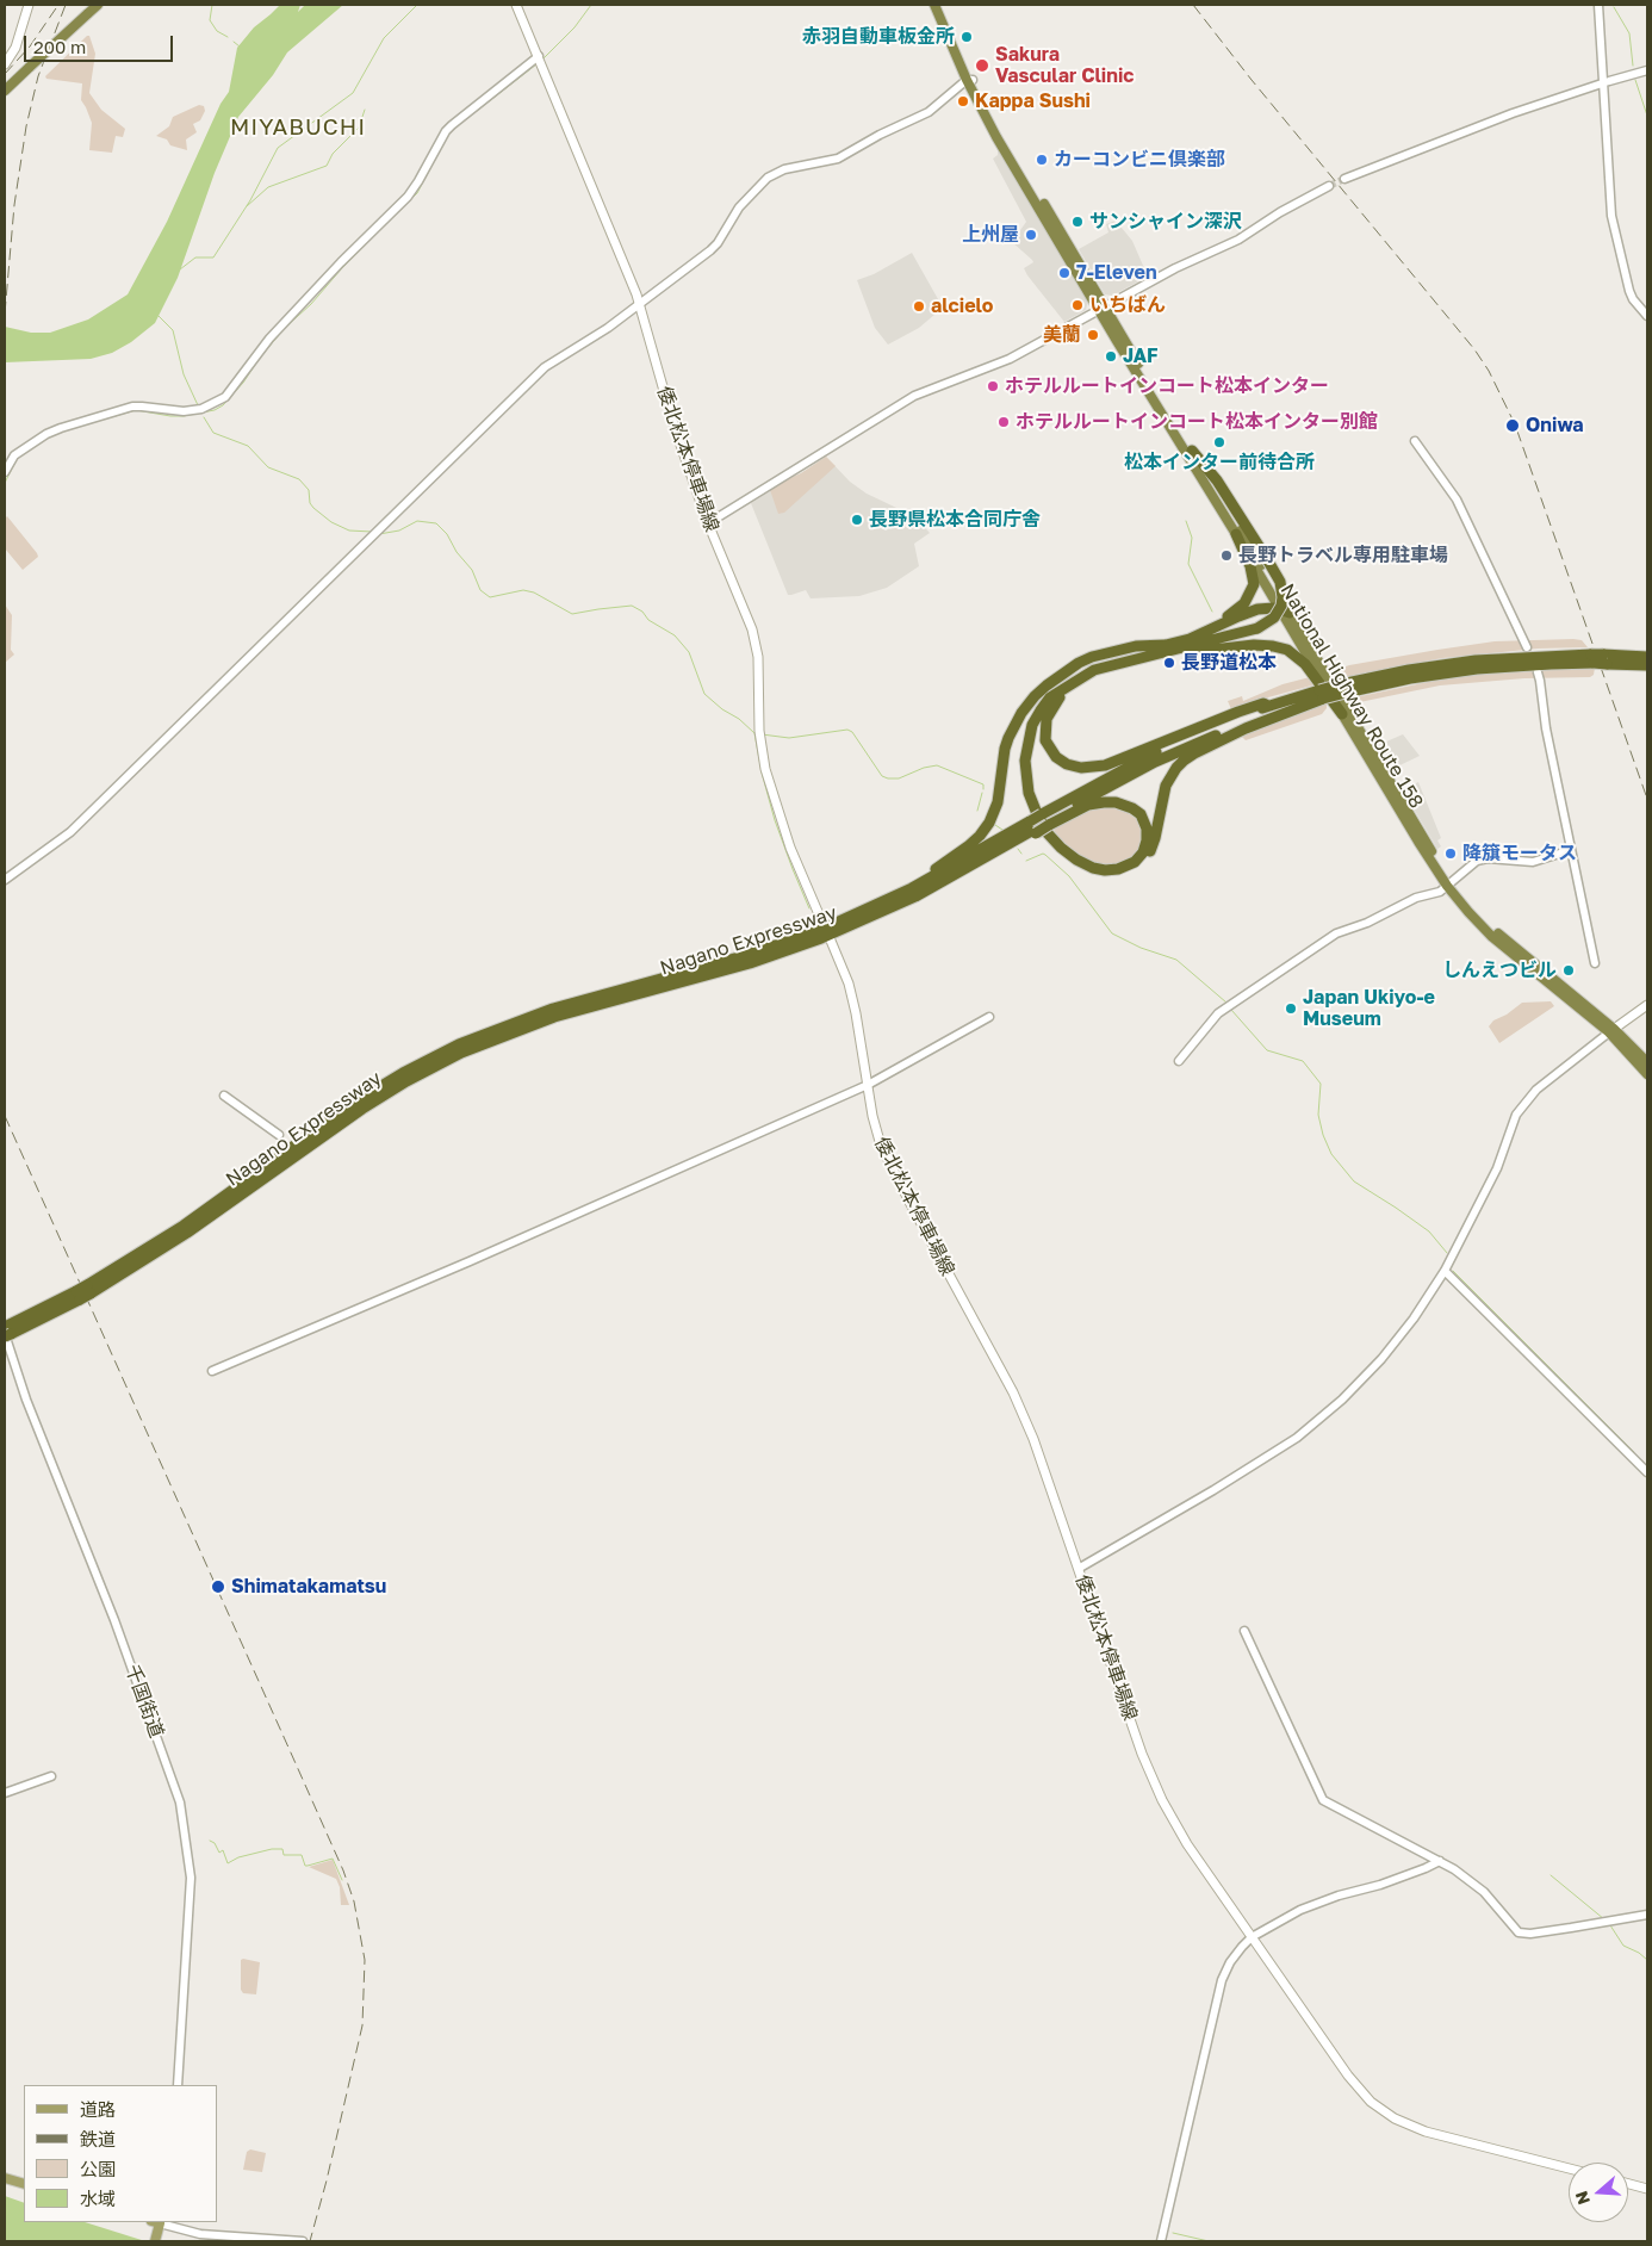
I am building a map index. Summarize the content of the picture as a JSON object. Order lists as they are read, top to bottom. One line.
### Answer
{"streets":{"highway":["National Highway Route 158","Nagano Expressway"],"main road":["倭北松本停車場線"],"street":["千国街道"]},"crossings":[["Nagano Expressway","千国街道"]],"districts":["MIYABUCHI"],"places":["赤羽自動車板金所","Sakura Vascular Clinic","Kappa Sushi","カーコンビニ倶楽部","サンシャイン深沢","上州屋","7-Eleven","いちばん","alcielo","美蘭","JAF","ホテルルートインコート松本インター","ホテルルートインコート松本インター別館","Oniwa","松本インター前待合所","長野県松本合同庁舎","長野トラベル専用駐車場","長野道松本","降簱モータス","しんえつビル","Japan Ukiyo-e Museum","Shimatakamatsu"],"legend":["道路","鉄道","公園","水域"],"scale_bar":"200 m","north":"left"}
